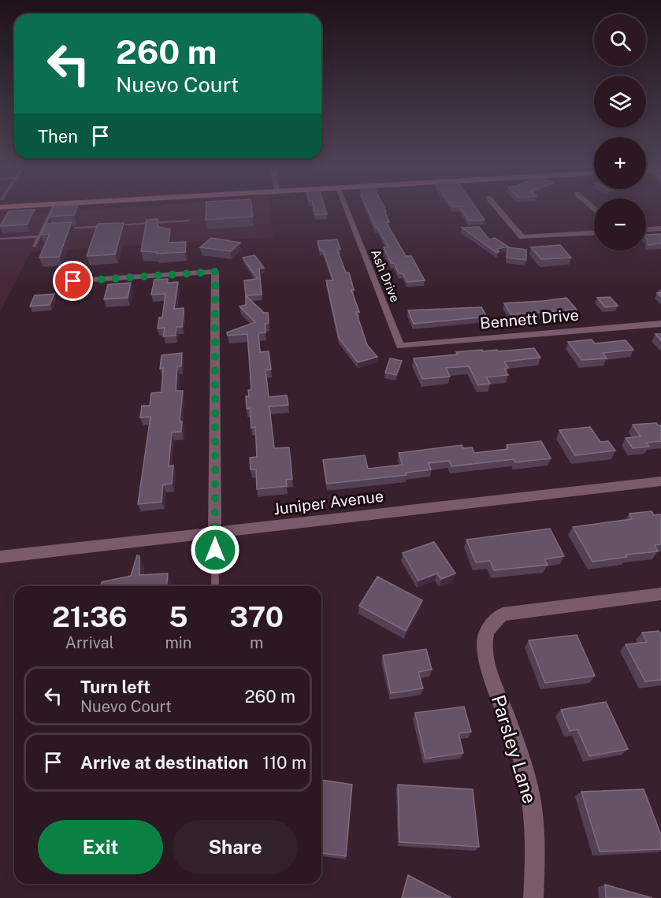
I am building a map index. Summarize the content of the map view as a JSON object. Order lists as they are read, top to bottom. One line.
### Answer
{"streets":{"street":["Ash Drive","Bennett Drive","Juniper Avenue","Parsley Lane"]},"crossings":[["Ash Drive","Bennett Drive"]],"page":{"map_buttons":["+","−"],"turn":["260 m","Nuevo Court"],"then":"Then","eta":["21:36","Arrival","5","min","370","m"],"list":[{"name":"Turn left","note":"Nuevo Court","value":"260 m"},{"name":"Arrive at destination","value":"110 m"}],"buttons":["Exit","Share"]}}
